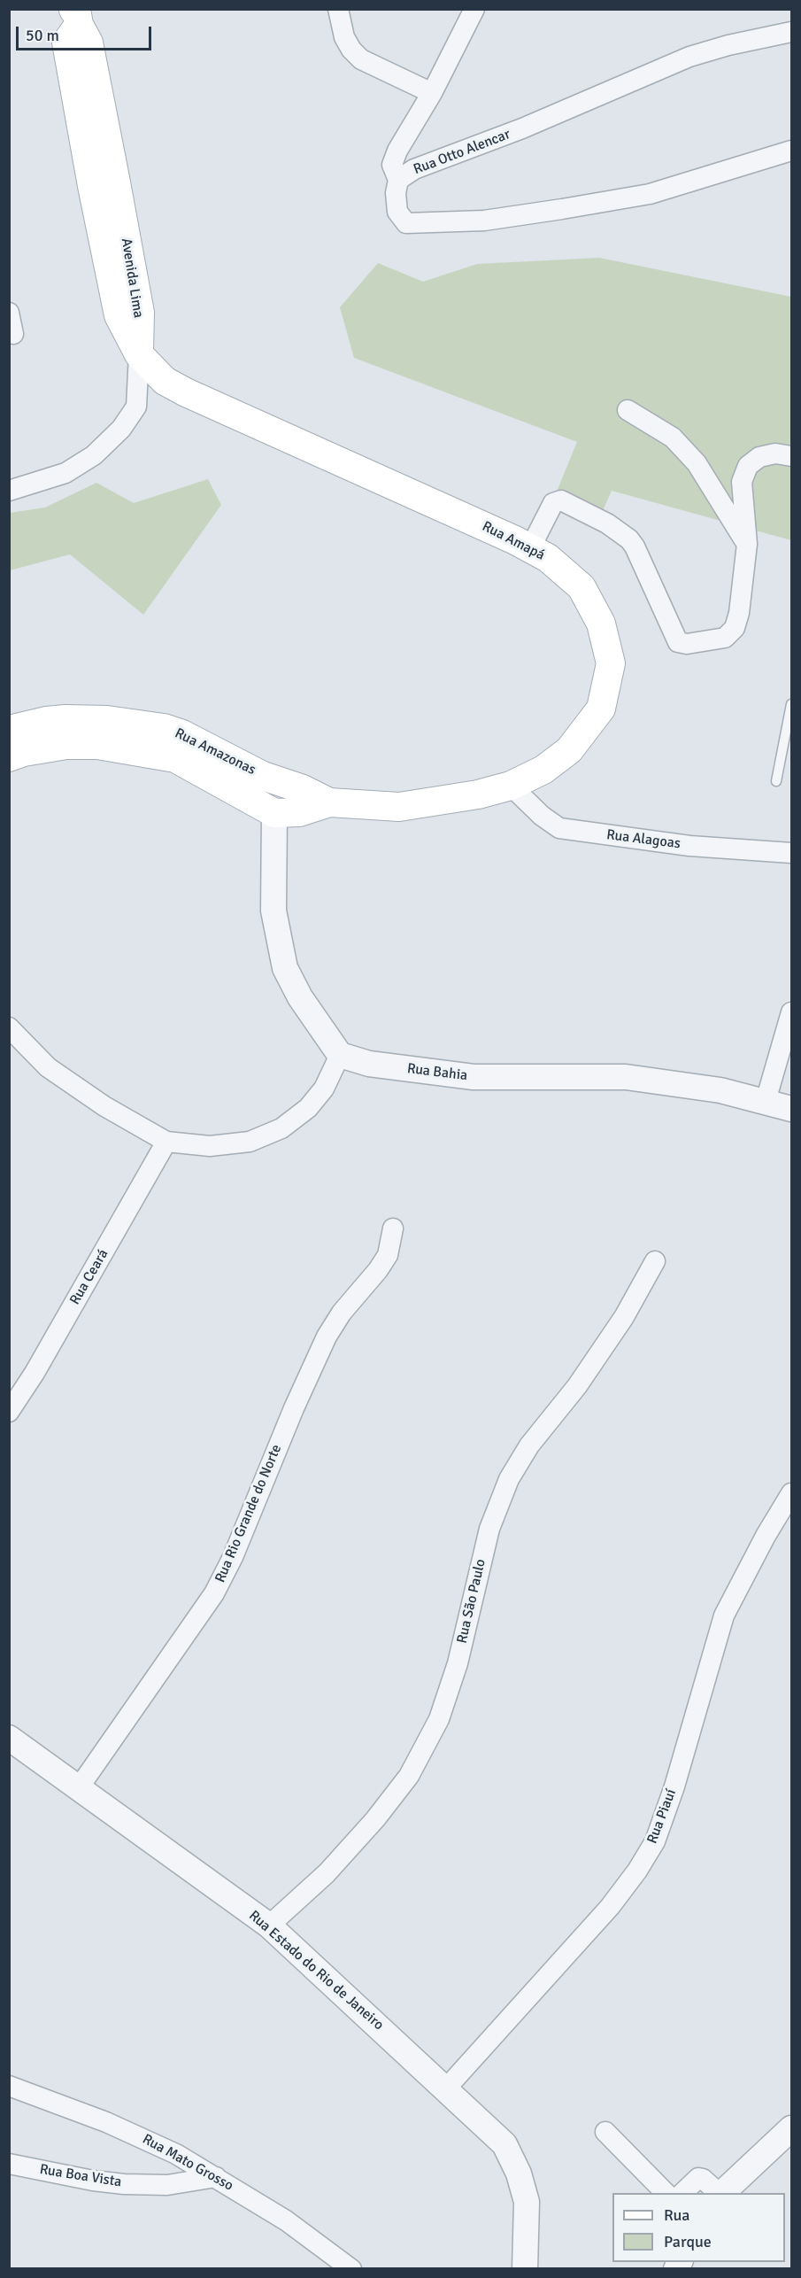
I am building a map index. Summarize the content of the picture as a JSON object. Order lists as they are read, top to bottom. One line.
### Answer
{"streets":{"main road":["Avenida Lima","Rua Amapá","Rua Amazonas"],"street":["Rua Otto Alencar","Rua Alagoas","Rua Bahia","Rua Ceará","Rua Rio Grande do Norte","Rua São Paulo","Rua Piauí","Rua Estado do Rio de Janeiro","Rua Mato Grosso","Rua Boa Vista"]},"crossings":[["Avenida Lima","Rua Amapá"],["Rua Amapá","Rua Amazonas"],["Rua Amapá","Rua Alagoas"],["Rua Rio Grande do Norte","Rua Estado do Rio de Janeiro"],["Rua São Paulo","Rua Estado do Rio de Janeiro"],["Rua Piauí","Rua Estado do Rio de Janeiro"],["Rua Mato Grosso","Rua Boa Vista"]],"legend":["Rua","Parque"],"scale_bar":"50 m"}
